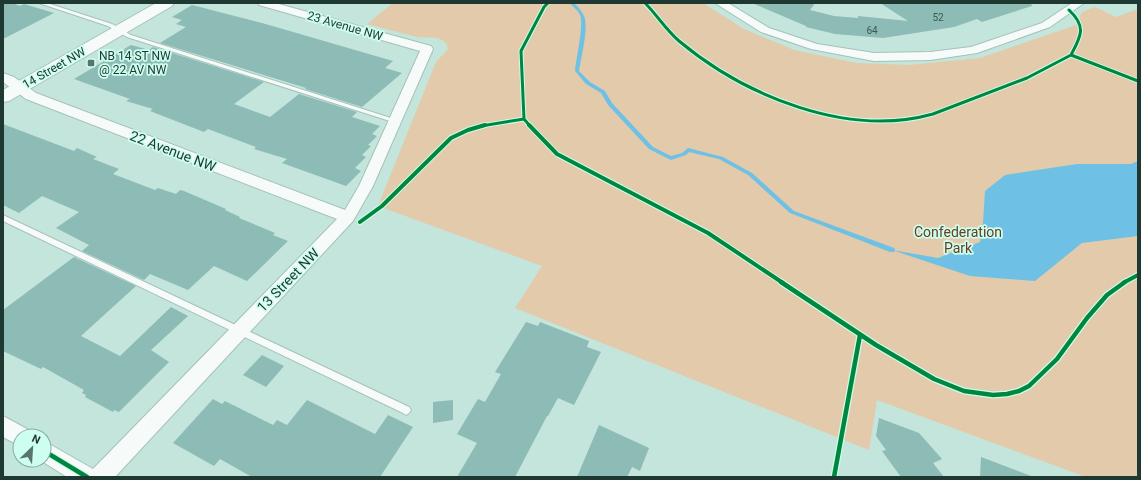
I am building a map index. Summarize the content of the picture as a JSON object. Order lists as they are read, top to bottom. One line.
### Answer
{"streets":{"main road":["14 Street NW"],"street":["23 Avenue NW","22 Avenue NW","13 Street NW"]},"crossings":[["23 Avenue NW","13 Street NW"],["14 Street NW","22 Avenue NW"],["22 Avenue NW","13 Street NW"]],"parks":["Confederation Park"],"places":{"transit":["NB 14 ST NW @ 22 AV NW"]},"house_numbers":["52","64"],"north":"top right"}
